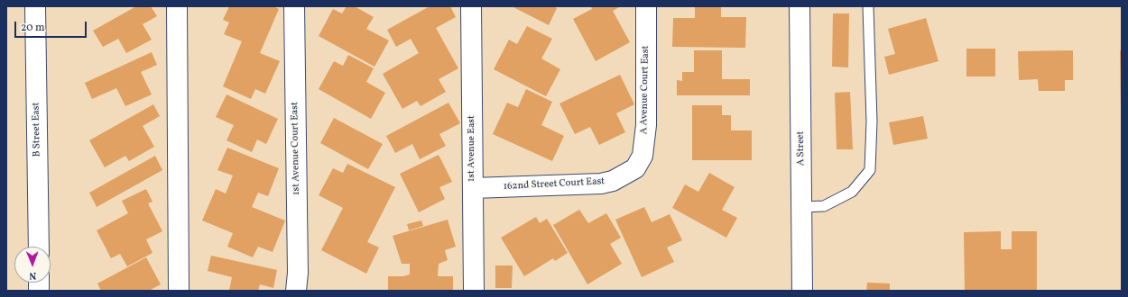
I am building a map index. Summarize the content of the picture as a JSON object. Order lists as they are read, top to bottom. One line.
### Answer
{"streets":{"street":["A Avenue Court East","B Street East","1st Avenue Court East","1st Avenue East","A Street","162nd Street Court East"]},"crossings":[["A Avenue Court East","162nd Street Court East"],["1st Avenue East","162nd Street Court East"]],"scale_bar":"20 m","north":"bottom"}
